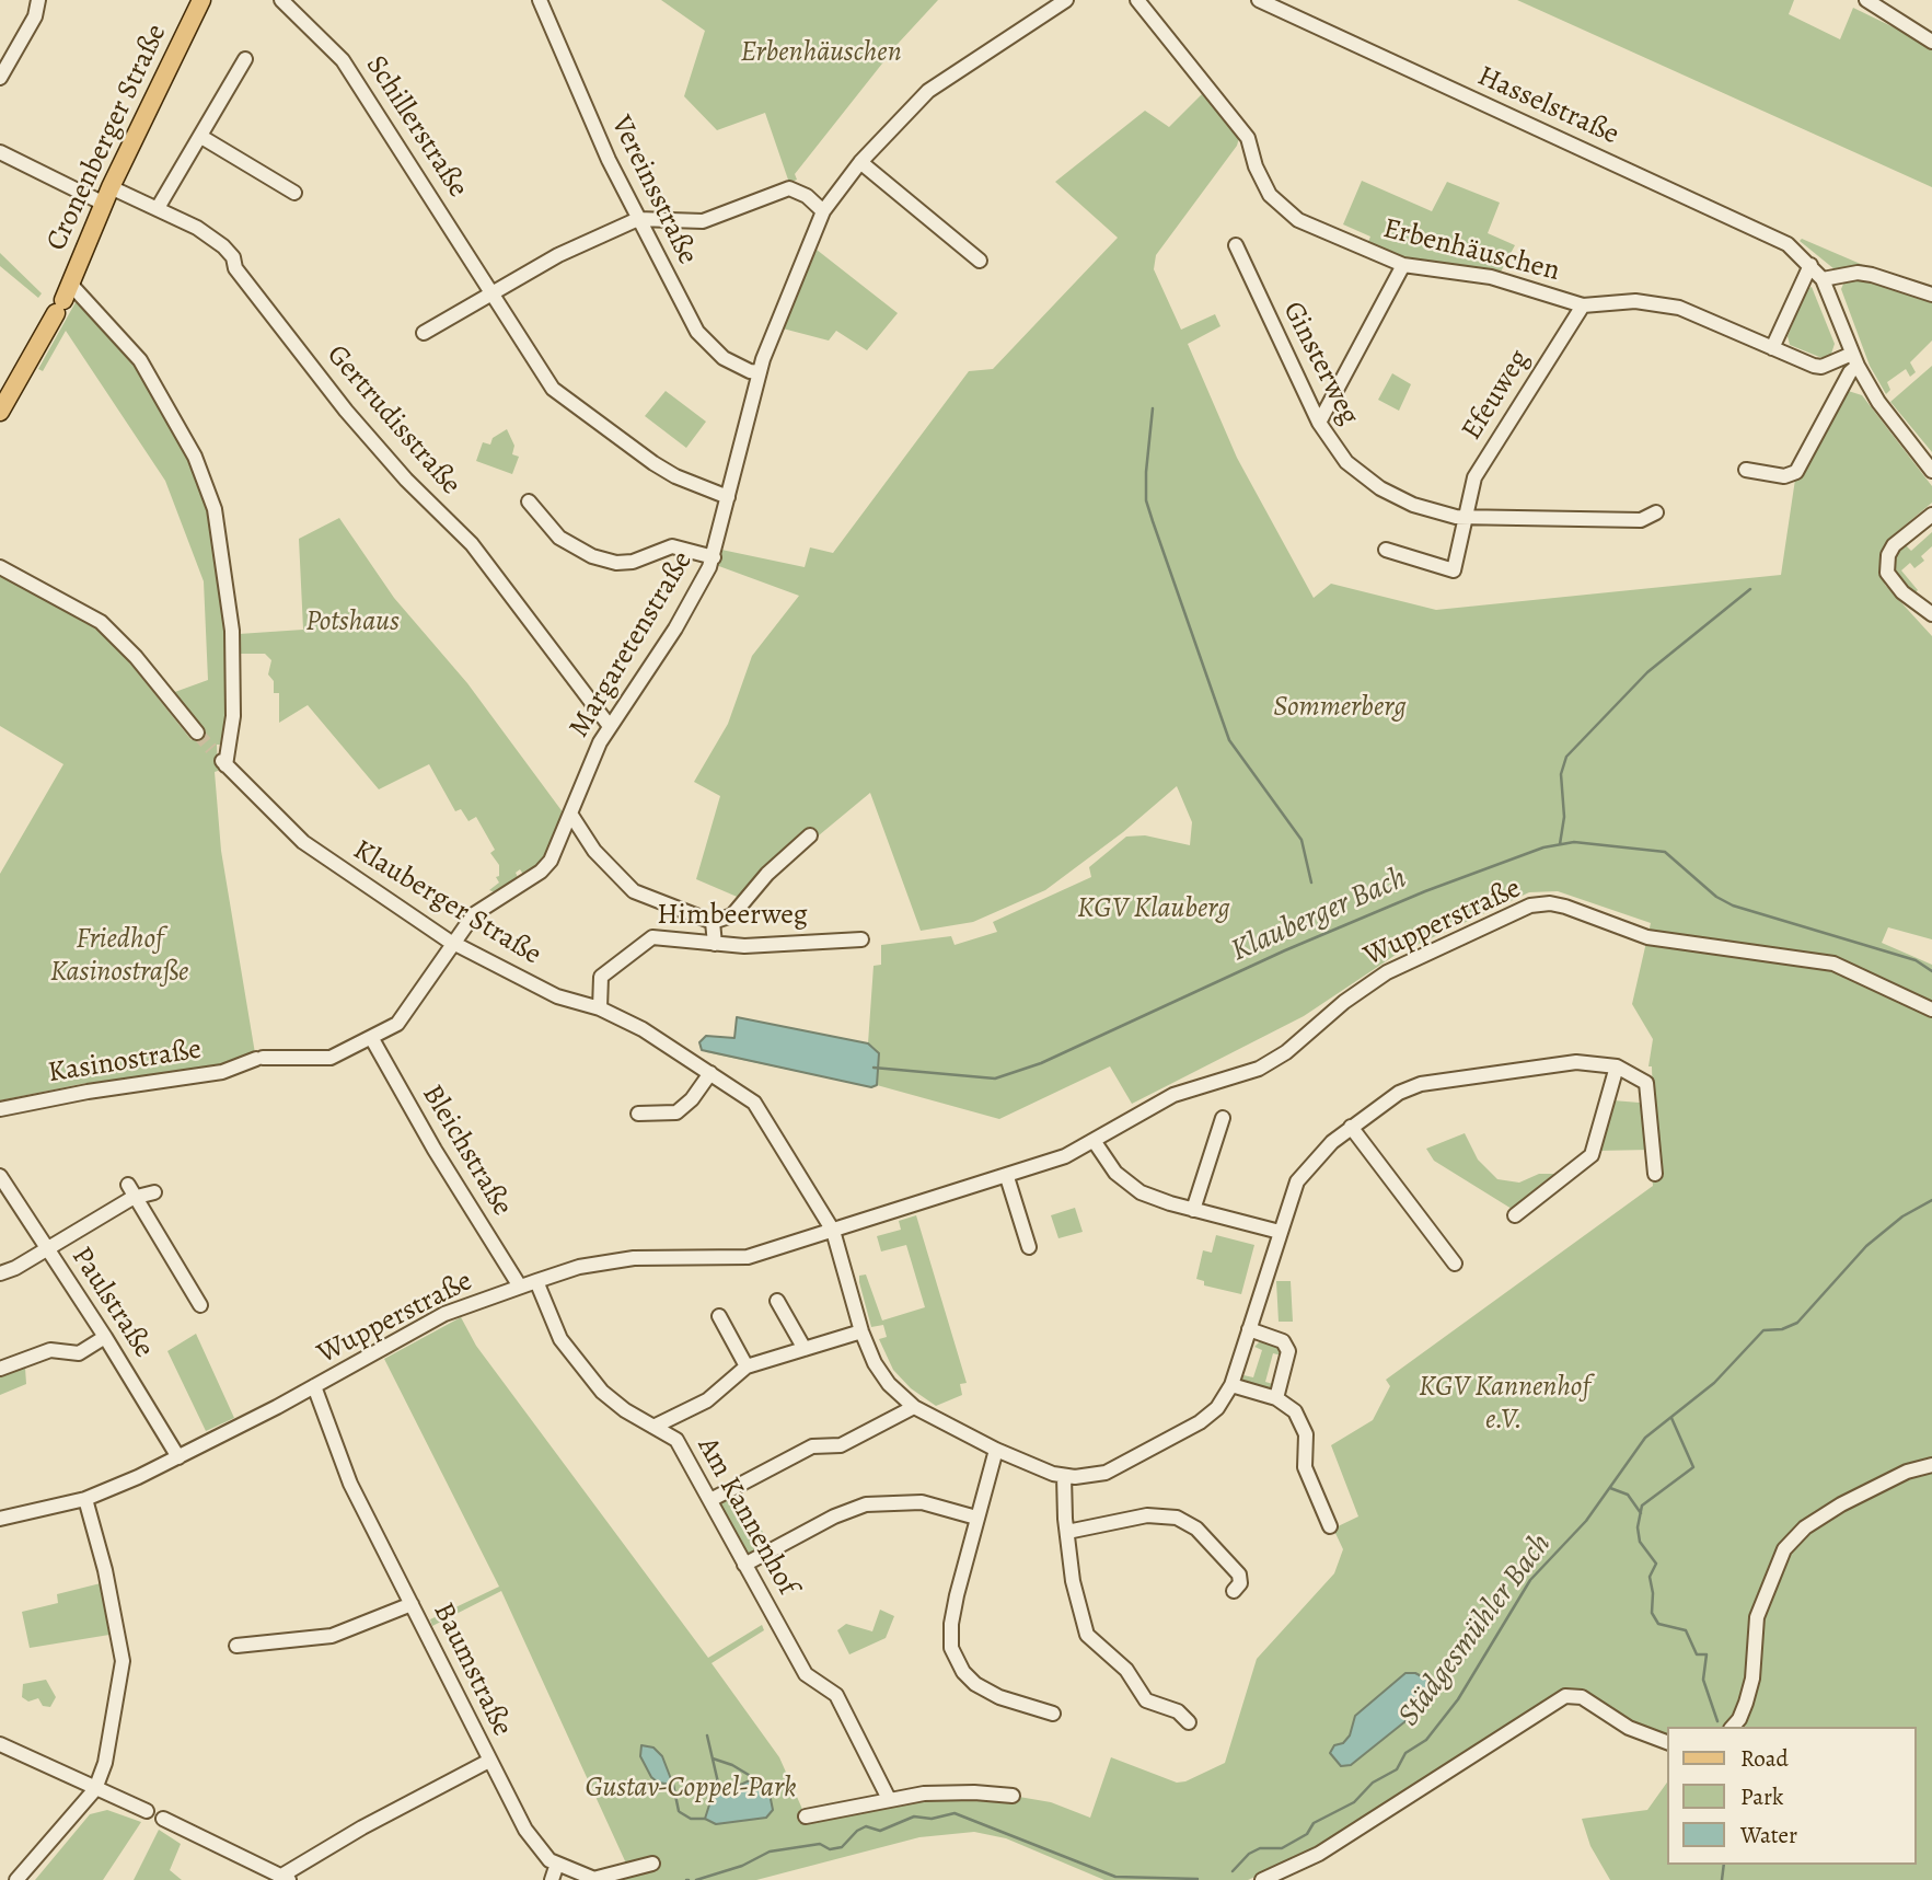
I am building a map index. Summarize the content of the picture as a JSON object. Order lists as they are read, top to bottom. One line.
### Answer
{"streets":{"main road":["Cronenberger Straße"],"street":["Hasselstraße","Schillerstraße","Vereinsstraße","Erbenhäuschen","Ginsterweg","Efeuweg","Gertrudisstraße","Margaretenstraße","Klauberger Straße","Himbeerweg","Wupperstraße","Kasinostraße","Bleichstraße","Paulstraße","Am Kannenhof","Baumstraße"]},"crossings":[["Hasselstraße","Erbenhäuschen"],["Schillerstraße","Margaretenstraße"],["Cronenberger Straße","Gertrudisstraße"],["Cronenberger Straße","Klauberger Straße"],["Vereinsstraße","Margaretenstraße"],["Erbenhäuschen","Efeuweg"],["Ginsterweg","Efeuweg"],["Gertrudisstraße","Margaretenstraße"],["Margaretenstraße","Klauberger Straße"],["Margaretenstraße","Kasinostraße"],["Klauberger Straße","Himbeerweg"],["Klauberger Straße","Wupperstraße"],["Klauberger Straße","Kasinostraße"],["Wupperstraße","Bleichstraße"],["Wupperstraße","Paulstraße"],["Wupperstraße","Am Kannenhof"],["Wupperstraße","Baumstraße"],["Kasinostraße","Bleichstraße"]],"water":["Klauberger Bach","Städgesmühler Bach"],"parks":["Erbenhäuschen","Potshaus","Sommerberg","KGV Klauberg","Friedhof Kasinostraße","KGV Kannenhof e.V.","Gustav-Coppel-Park"],"legend":["Road","Park","Water"]}
